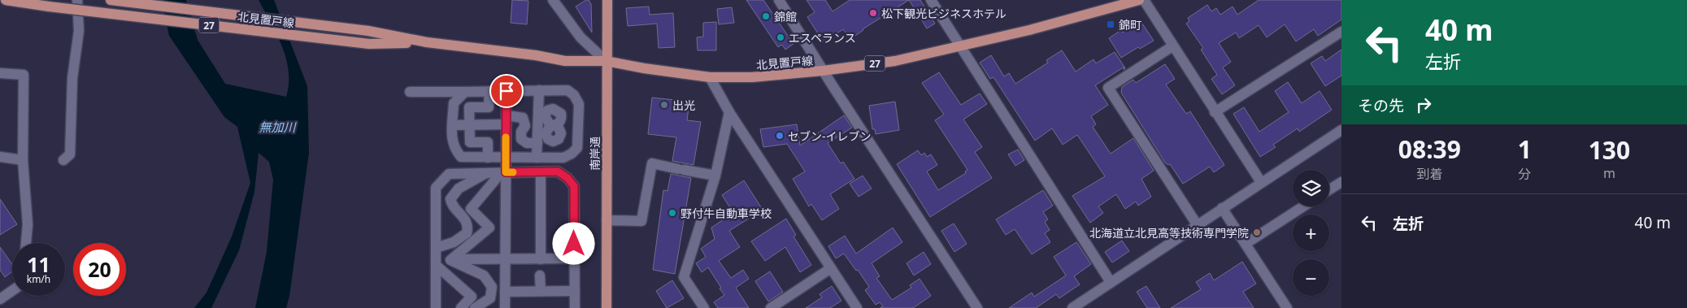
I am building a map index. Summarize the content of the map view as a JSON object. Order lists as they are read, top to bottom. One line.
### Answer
{"streets":{"main road":["北見置戸線","27","南岸通"]},"crossings":[["北見置戸線","南岸通"]],"water":["無加川"],"places":{"other":["松下観光ビジネスホテル","錦館","エスペランス","出光","セブン-イレブン","野付牛自動車学校","北海道立北見高等技術専門学院"],"transit":["錦町"]},"page":{"turn":["40 m","左折"],"then":"その先","eta":["08:39","到着","1","分","130","m"],"map_buttons":["+","−"],"list":[{"name":"左折","value":"40 m"}],"speed":"11 km/h","limit":"20"}}
